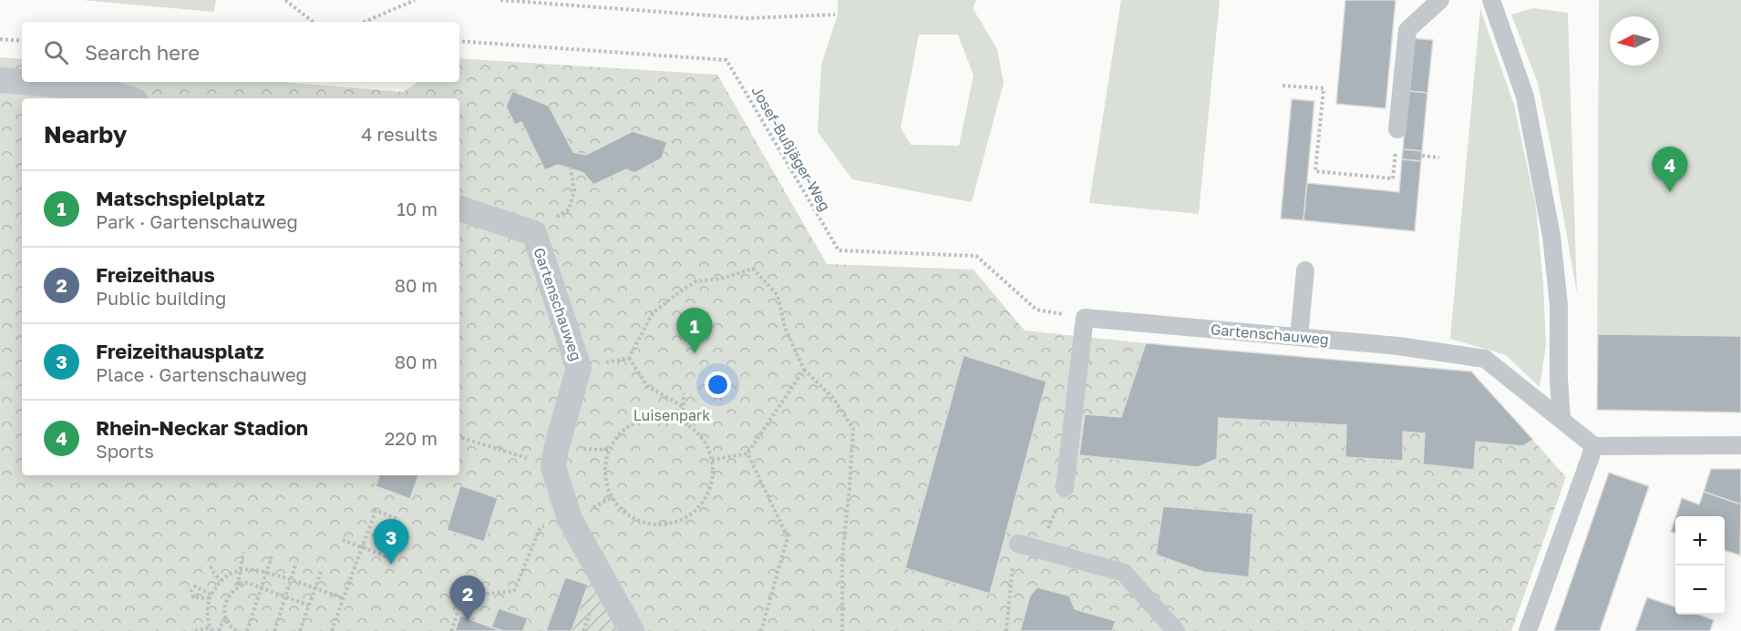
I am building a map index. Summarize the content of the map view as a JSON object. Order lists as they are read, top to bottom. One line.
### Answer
{"streets":{"street":["Gartenschauweg"],"path":["Josef-Bußjäger-Weg"]},"crossings":[["Josef-Bußjäger-Weg","Gartenschauweg"]],"parks":["Luisenpark"],"north":"left","page":{"search":"Search here","heading":["Nearby","4 results"],"pins":["4","1","3","2"],"list":[{"mark":"1","name":"Matschspielplatz","note":"Park · Gartenschauweg","value":"10 m"},{"mark":"2","name":"Freizeithaus","note":"Public building","value":"80 m"},{"mark":"3","name":"Freizeithausplatz","note":"Place · Gartenschauweg","value":"80 m"},{"mark":"4","name":"Rhein-Neckar Stadion","note":"Sports","value":"220 m"}],"map_buttons":["+","−"]}}
